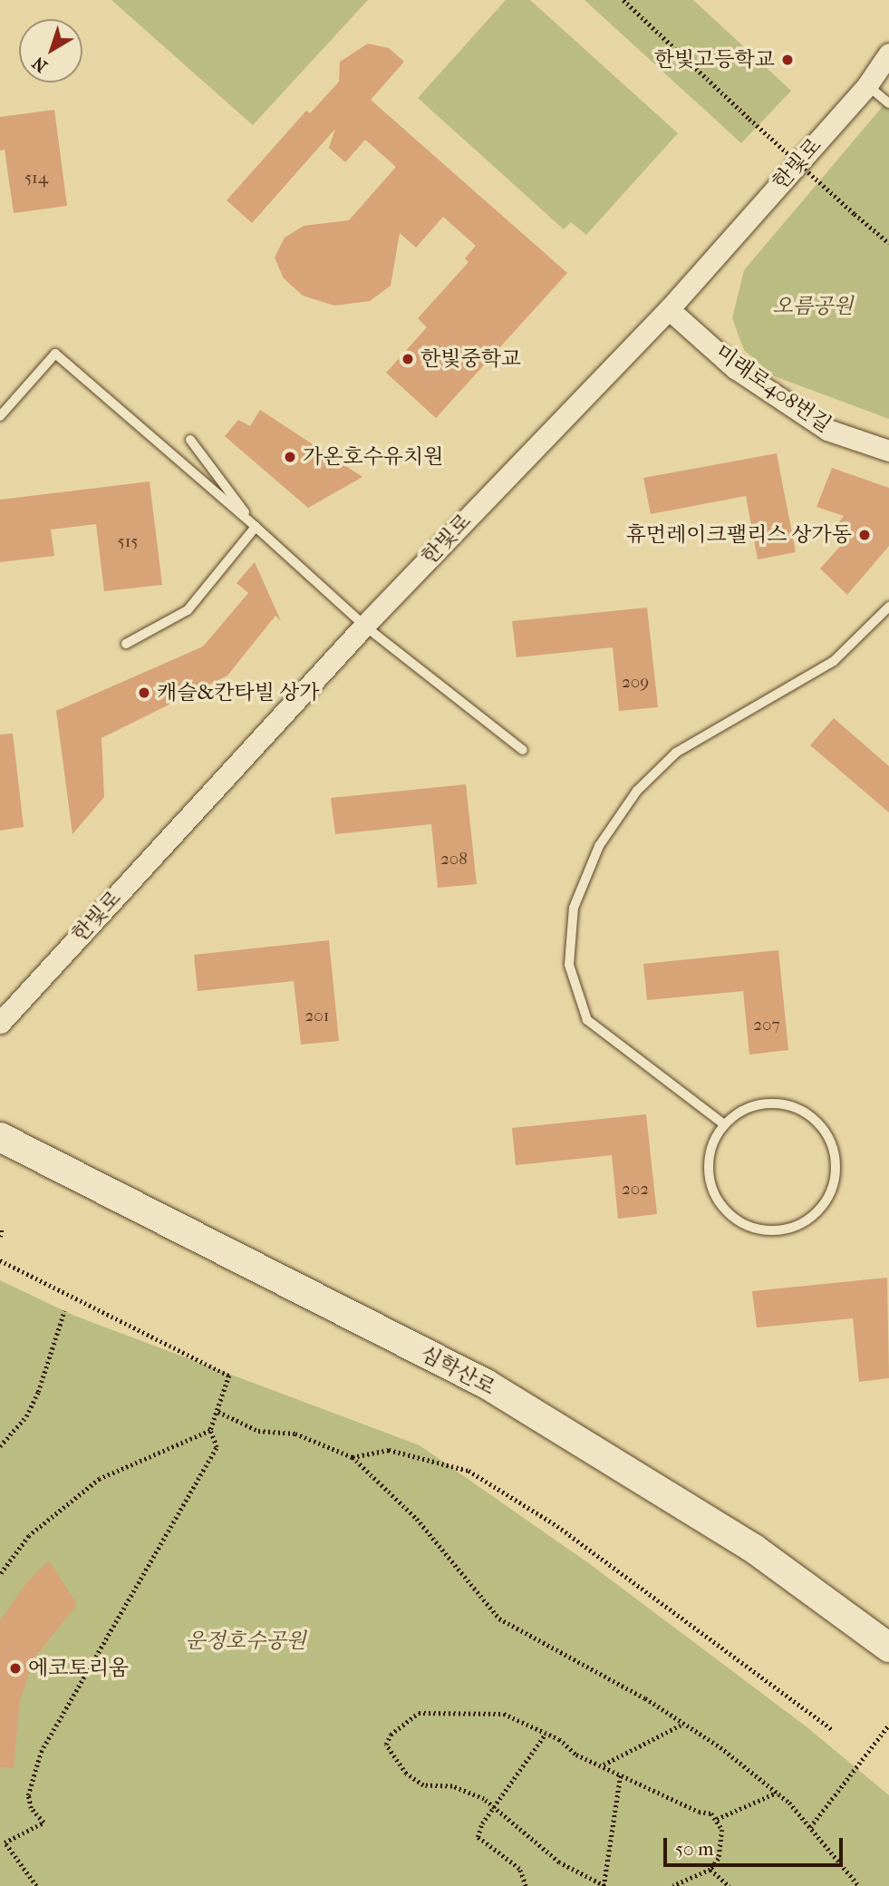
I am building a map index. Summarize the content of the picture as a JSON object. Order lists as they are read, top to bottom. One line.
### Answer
{"streets":{"street":["한빛로","미래로408번길","심학산로"]},"crossings":[["한빛로","미래로408번길"]],"parks":["오름공원","운정호수공원"],"places":["한빛고등학교","한빛중학교","가온호수유치원","휴먼레이크팰리스 상가동","캐슬&칸타빌 상가","에코토리움"],"house_numbers":["514","515","209","208","201","207","202"],"scale_bar":"50 m","north":"bottom left"}
